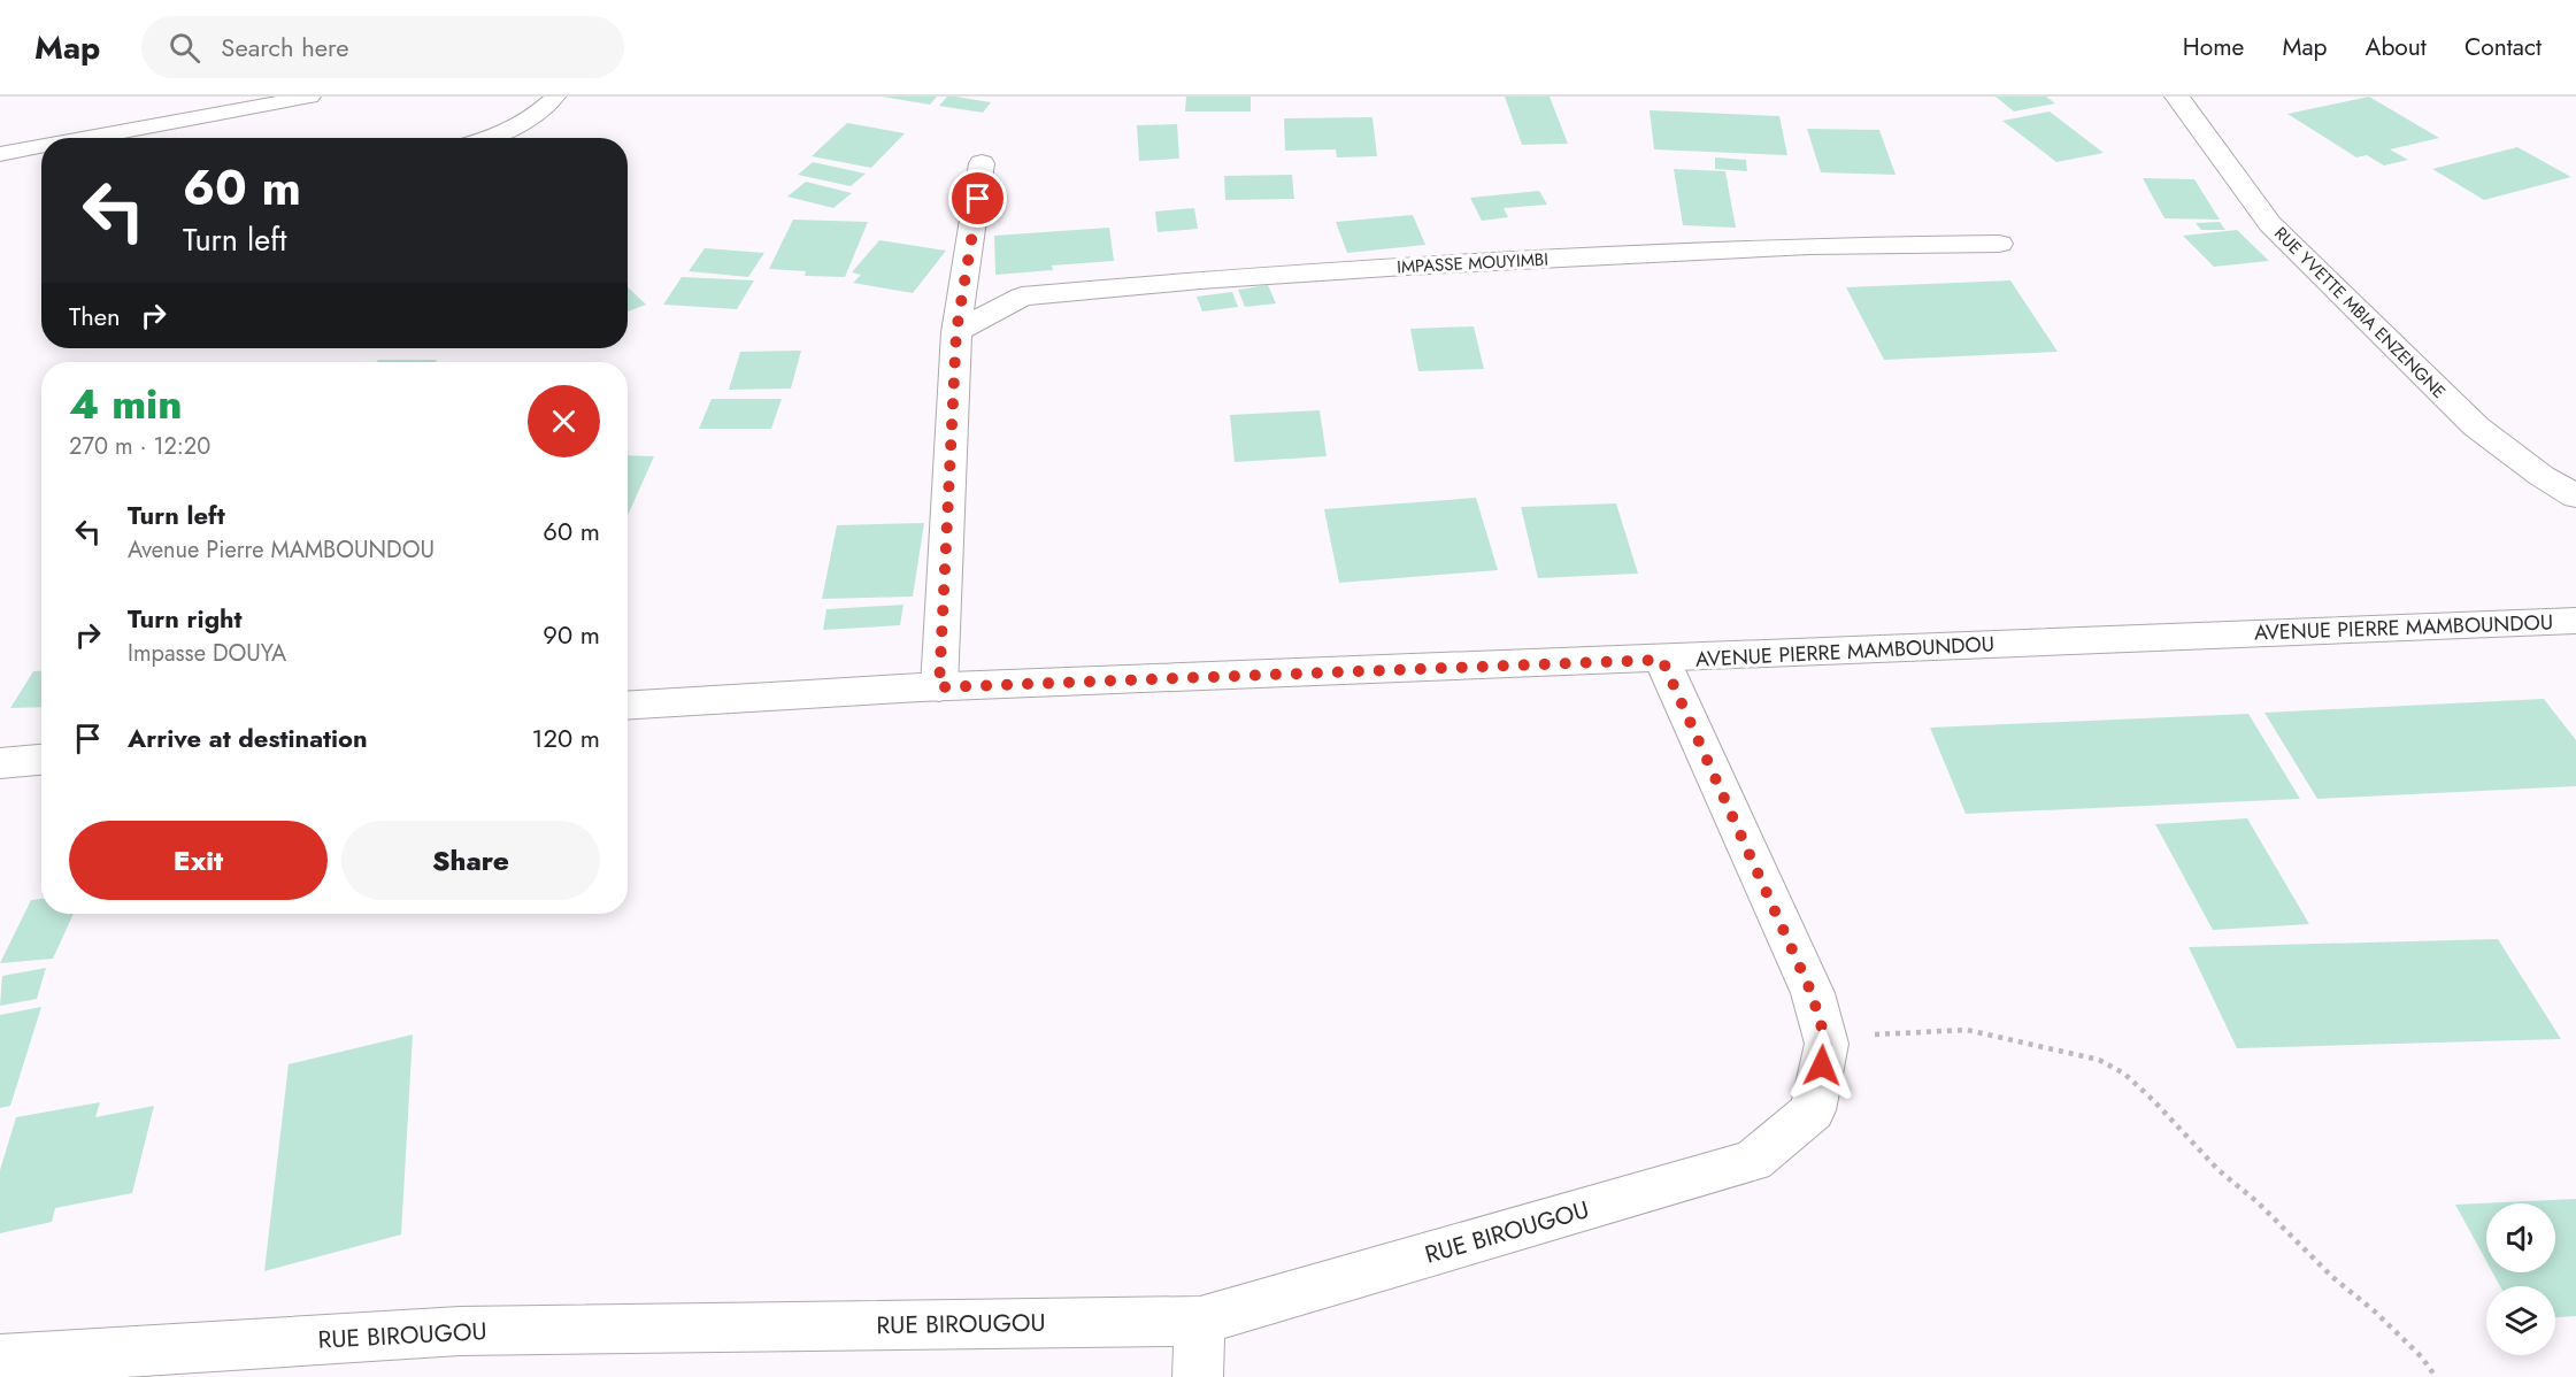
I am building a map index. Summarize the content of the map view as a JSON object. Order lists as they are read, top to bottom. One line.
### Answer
{"streets":{"street":["IMPASSE MOUYIMBI","RUE YVETTE MBIA ENZENGNE","AVENUE PIERRE MAMBOUNDOU","RUE BIROUGOU"]},"page":{"header":"Map","search":"Search here","nav":["Home","Map","About","Contact"],"turn":["60 m","Turn left"],"then":"Then","heading":["4 min","270 m · 12:20"],"list":[{"name":"Turn left","note":"Avenue Pierre MAMBOUNDOU","value":"60 m"},{"name":"Turn right","note":"Impasse DOUYA","value":"90 m"},{"name":"Arrive at destination","value":"120 m"}],"buttons":["Exit","Share"]}}
